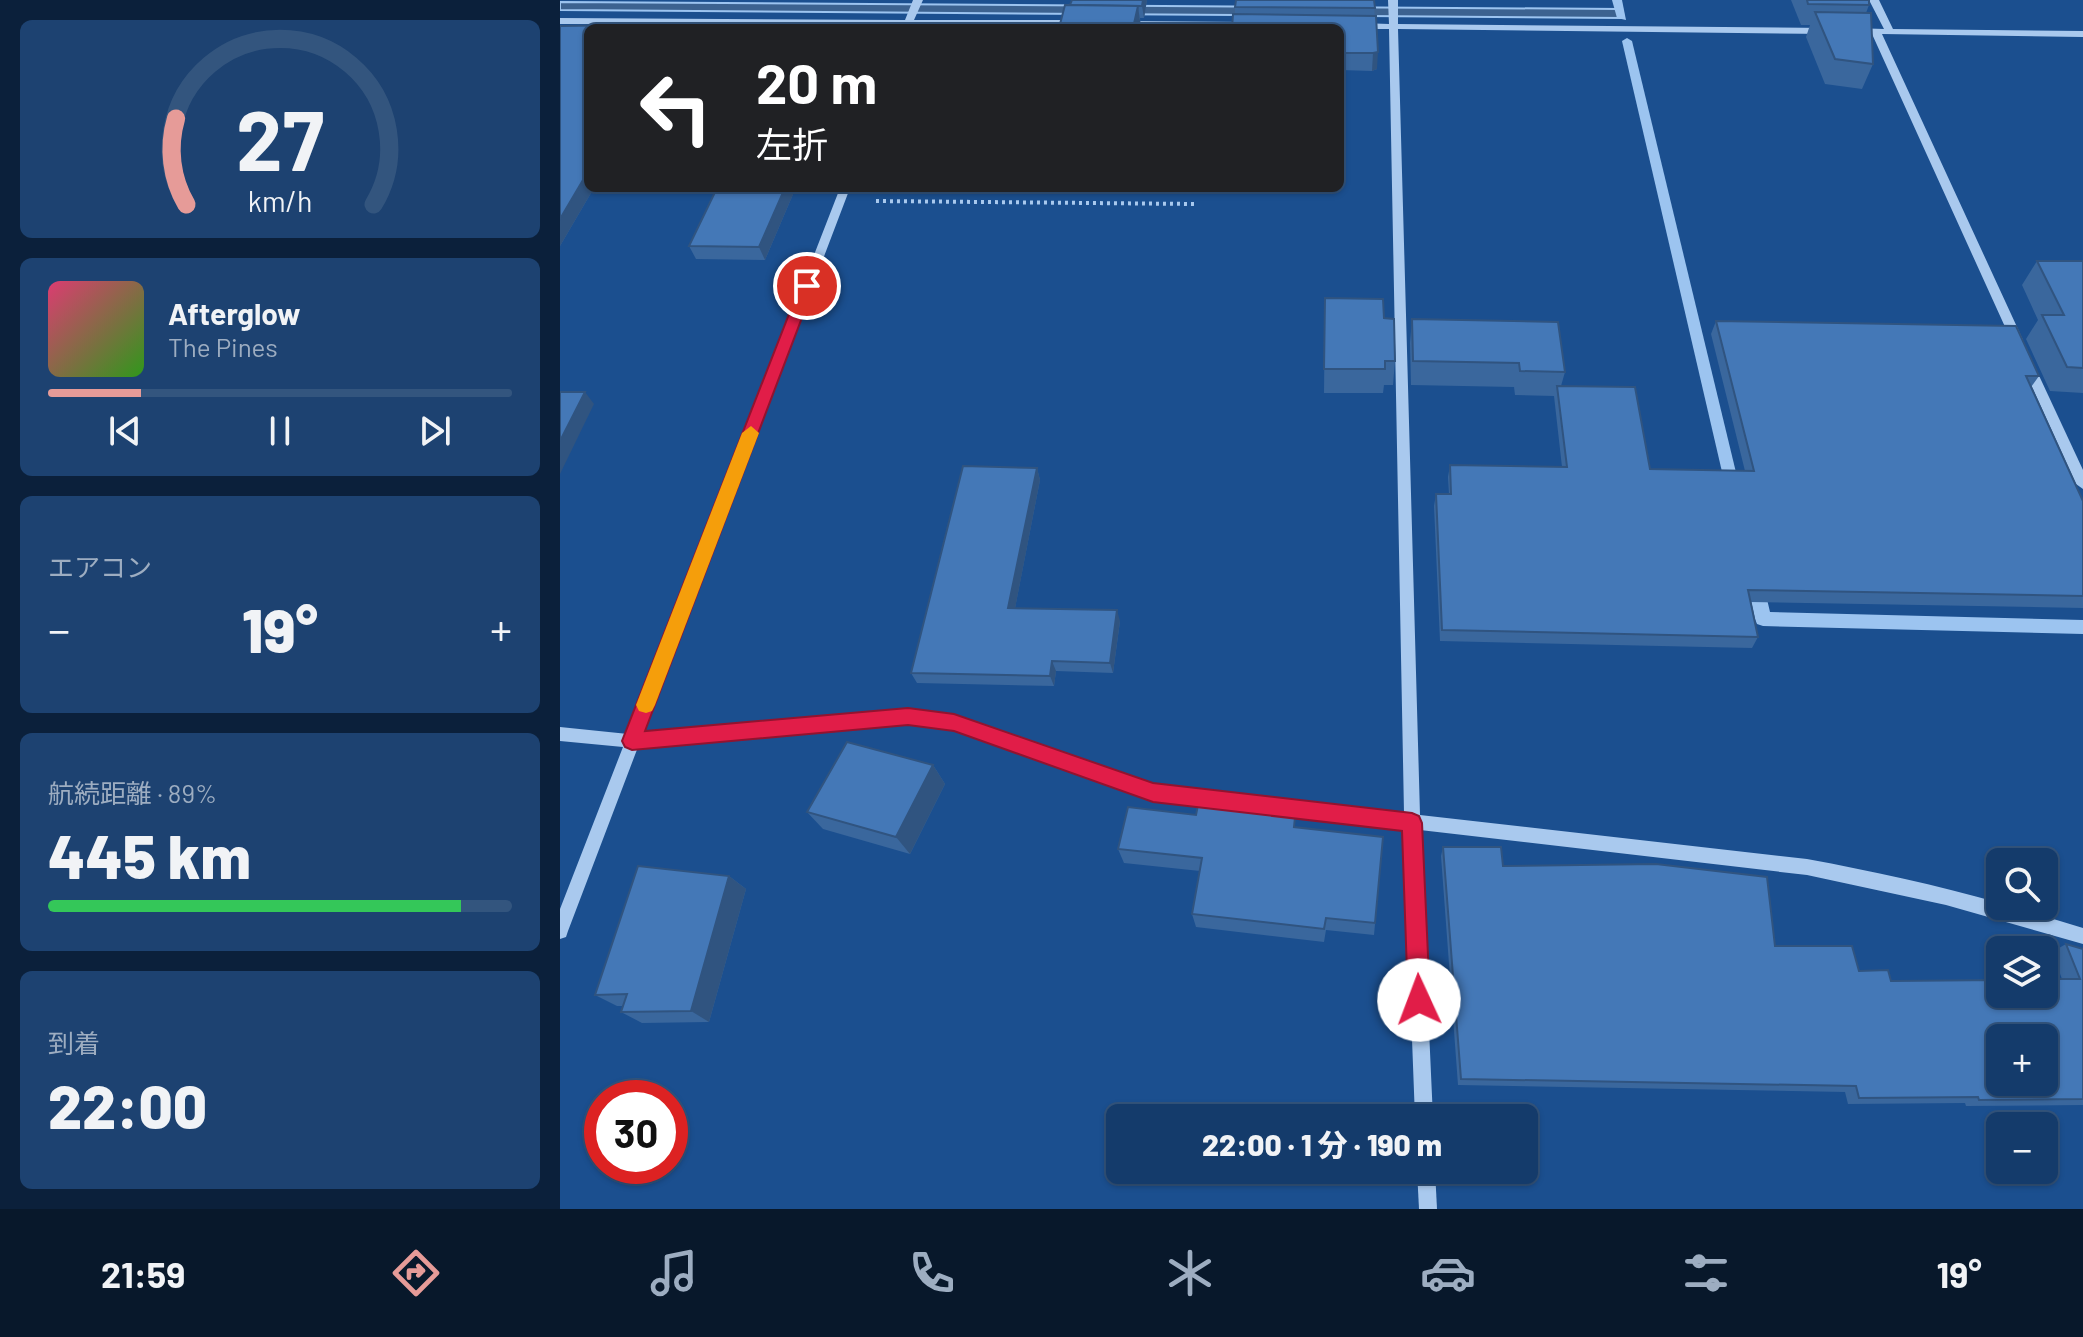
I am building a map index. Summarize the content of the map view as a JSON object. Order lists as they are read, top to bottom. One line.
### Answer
{"page":{"turn":["20 m","左折"],"song":["Afterglow","The Pines"],"tile":["エアコン",["航続距離 · 89%","445 km"],["到着","22:00"]],"heat":["−","19°","+"],"map_buttons":["+","−"],"limit":"30","trip":"22:00 · 1 分 · 190 m","tabs":["21:59","19°"],"gauge":["27","km/h"]}}
